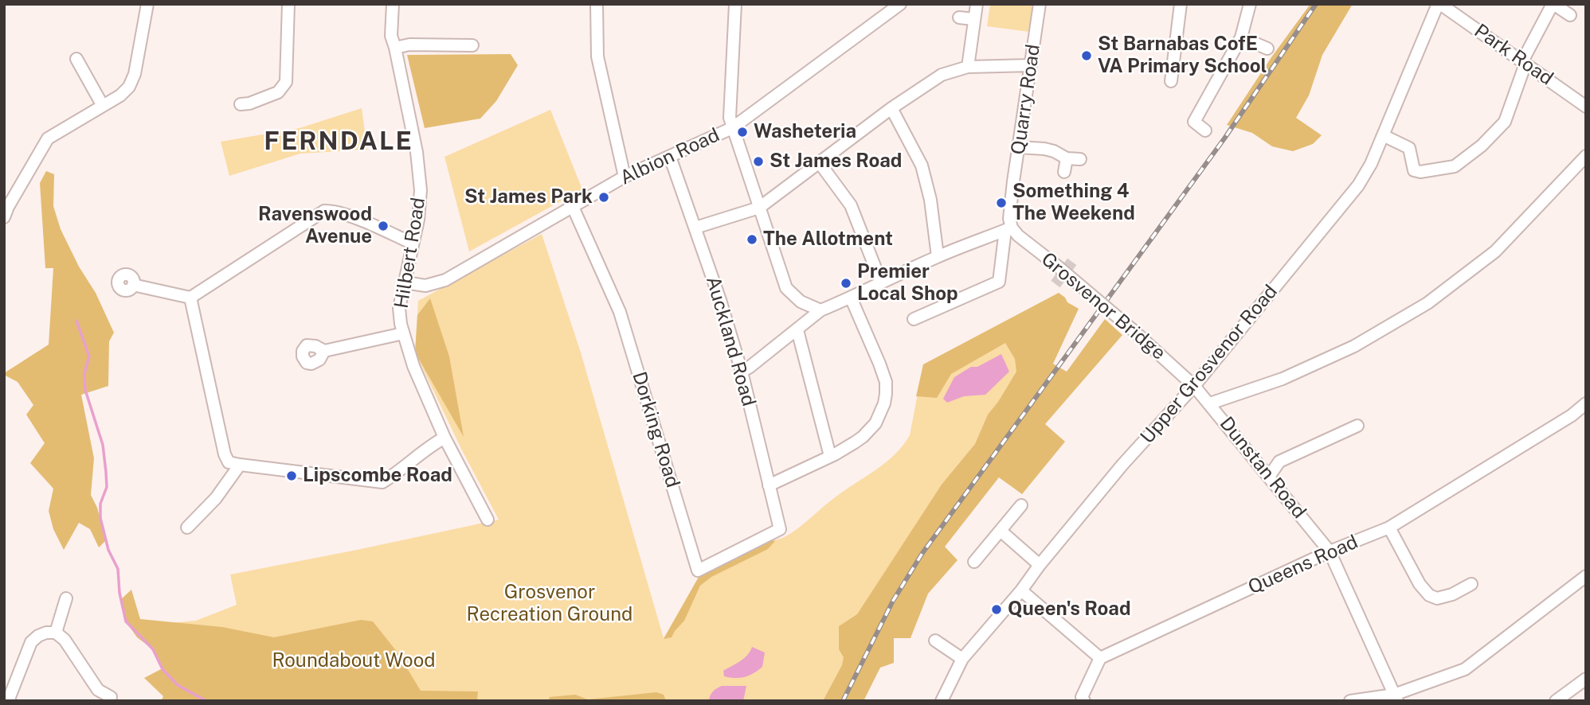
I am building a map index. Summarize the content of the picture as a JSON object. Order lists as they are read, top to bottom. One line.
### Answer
{"streets":{"street":["Park Road","Quarry Road","Albion Road","Hilbert Road","Grosvenor Bridge","Auckland Road","Upper Grosvenor Road","Dorking Road","Dunstan Road","Queens Road"]},"crossings":[["Park Road","Upper Grosvenor Road"],["Quarry Road","Grosvenor Bridge"],["Albion Road","Hilbert Road"],["Albion Road","Auckland Road"],["Albion Road","Dorking Road"],["Grosvenor Bridge","Upper Grosvenor Road"],["Grosvenor Bridge","Dunstan Road"],["Auckland Road","Dorking Road"],["Upper Grosvenor Road","Dunstan Road"],["Dunstan Road","Queens Road"]],"districts":["FERNDALE"],"parks":["Grosvenor Recreation Ground","Roundabout Wood"],"places":["St Barnabas CofE VA Primary School","Washeteria","St James Road","St James Park","Something 4 The Weekend","Ravenswood Avenue","The Allotment","Premier Local Shop","Lipscombe Road","Queen's Road"]}
